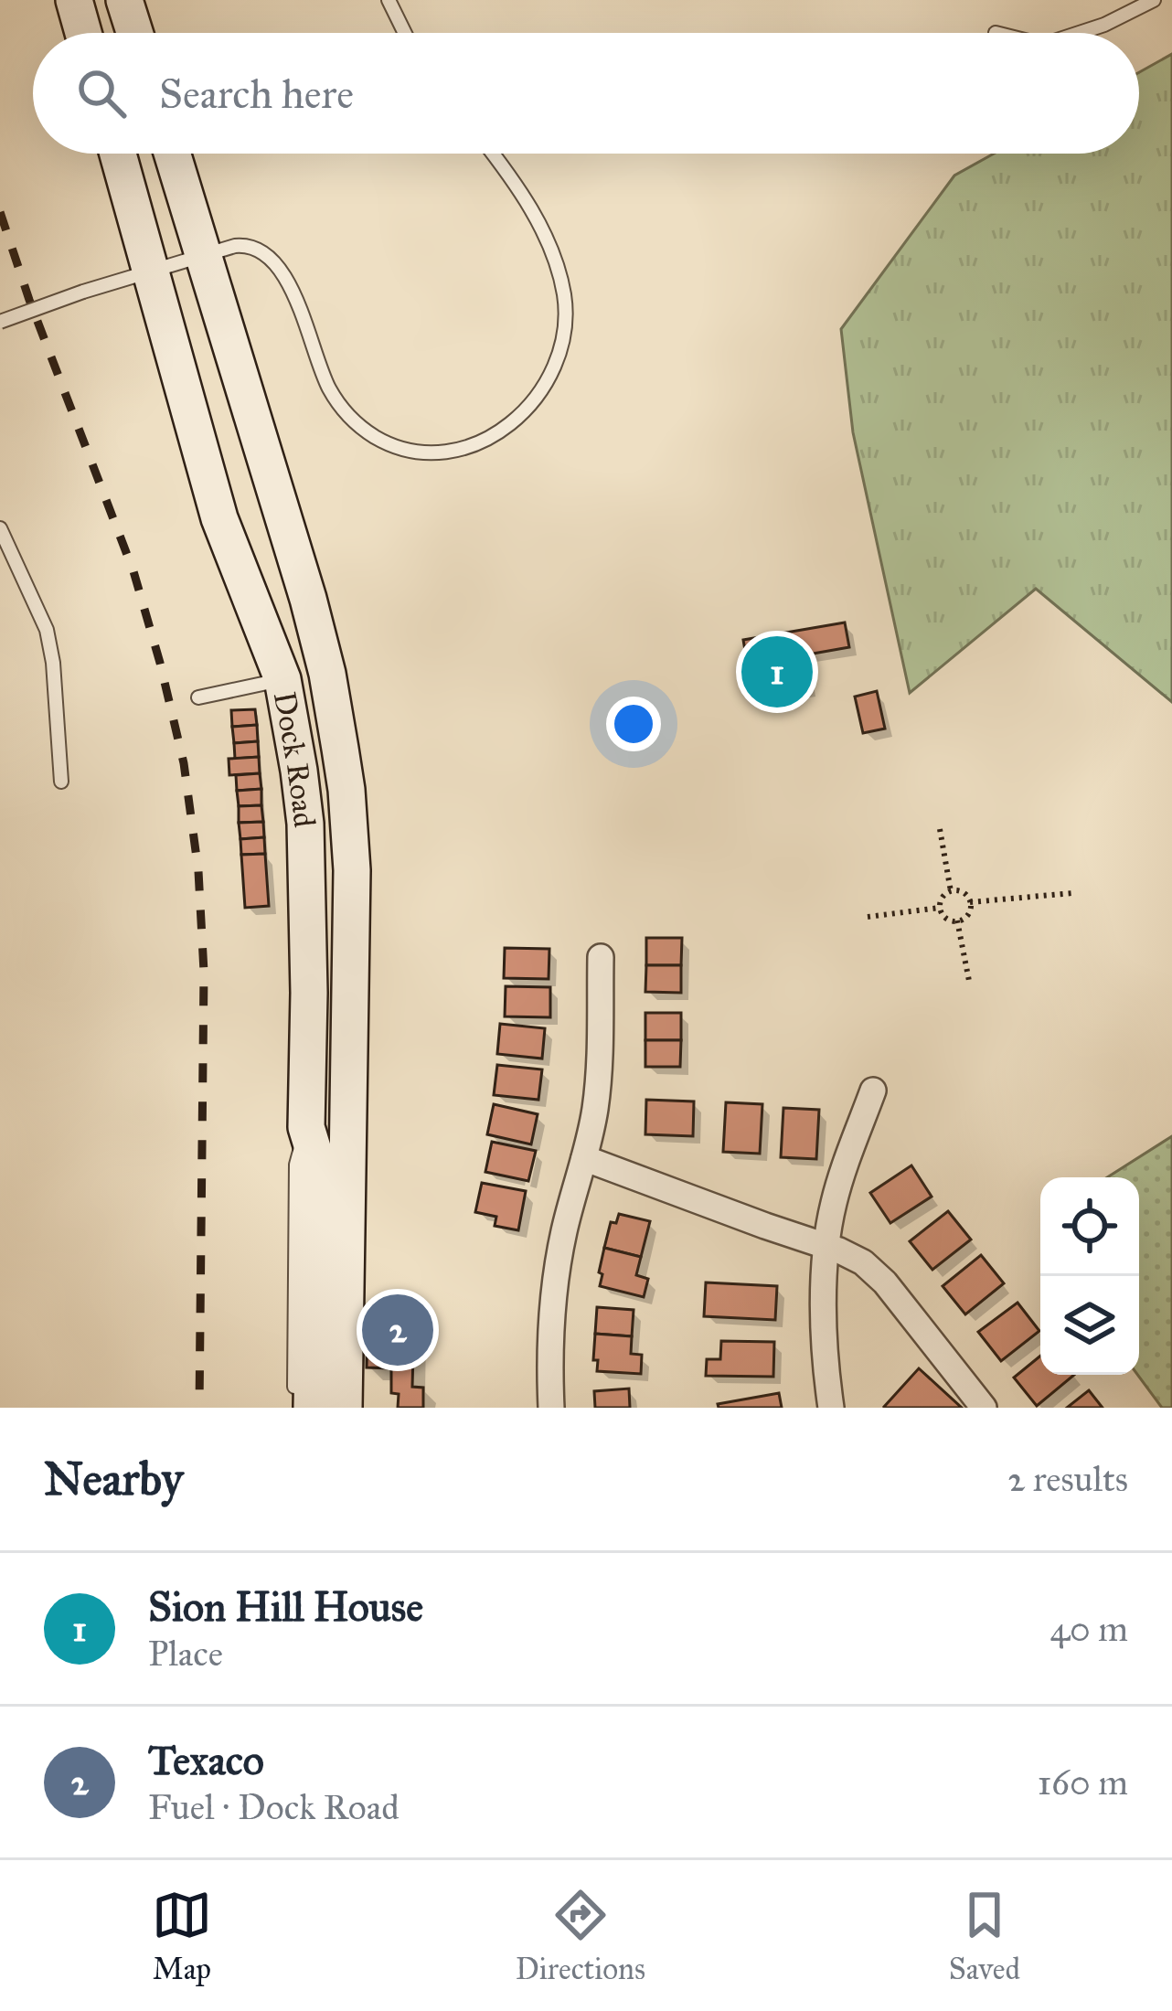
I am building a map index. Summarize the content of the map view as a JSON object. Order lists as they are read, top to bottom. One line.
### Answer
{"streets":{"main road":["Dock Road"]},"page":{"search":"Search here","pins":["1","2"],"heading":["Nearby","2 results"],"list":[{"mark":"1","name":"Sion Hill House","note":"Place","value":"40 m"},{"mark":"2","name":"Texaco","note":"Fuel · Dock Road","value":"160 m"}],"nav":["Map","Directions","Saved"]}}
